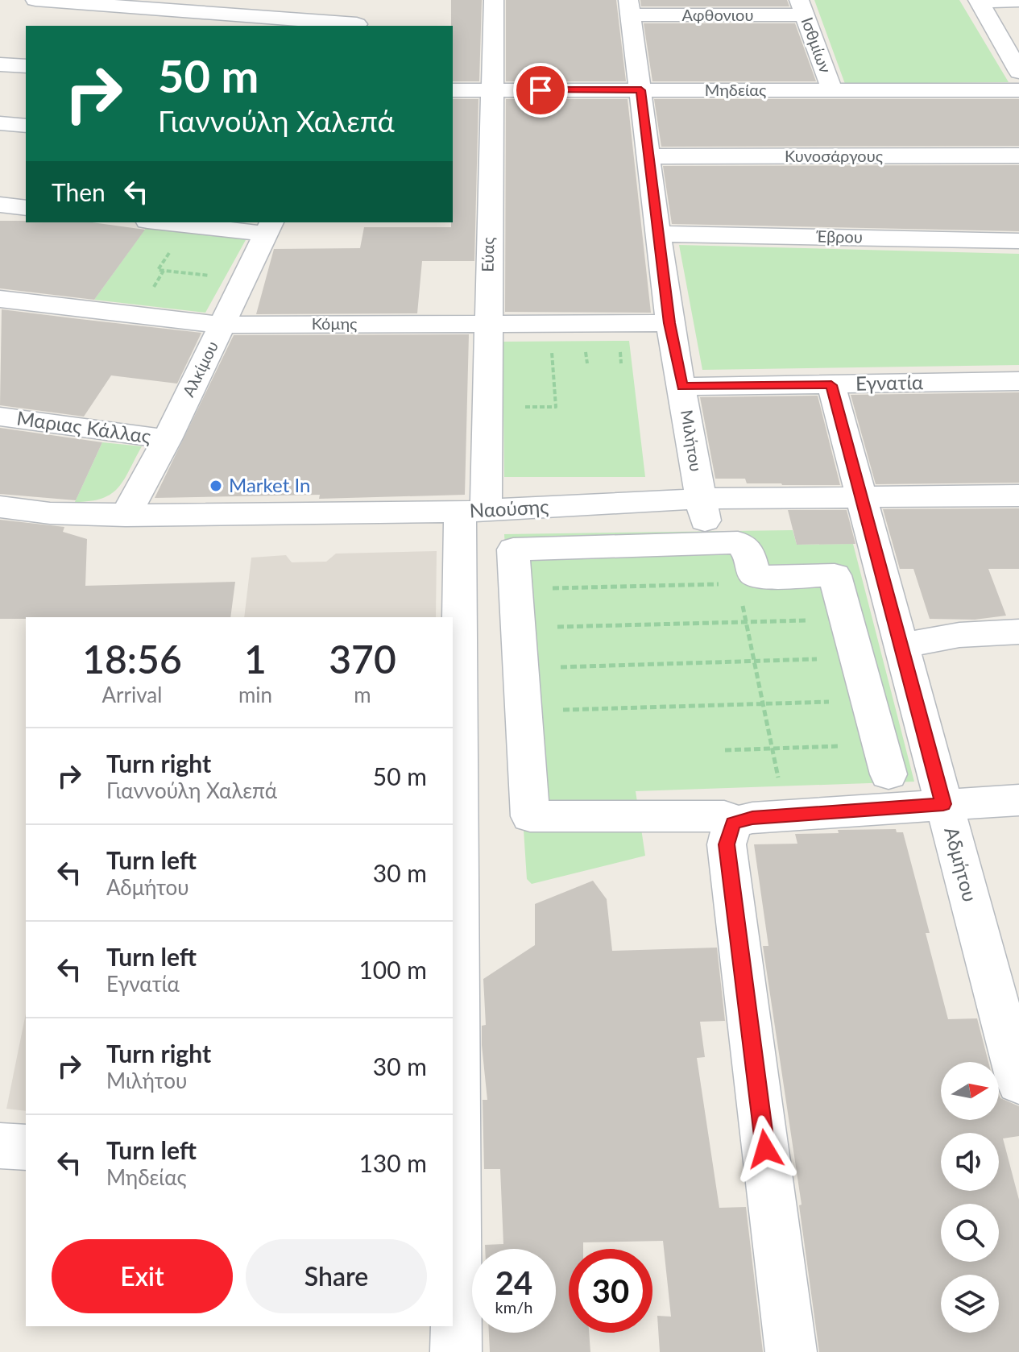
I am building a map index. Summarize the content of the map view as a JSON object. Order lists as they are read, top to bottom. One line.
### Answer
{"streets":{"street":["Αφθονιου","Ισθμίων","Μηδείας","Κυνοσάργους","Έβρου","Εύας","Κόμης","Αλκίμου","Εγνατία","Μαριας Κάλλας","Μιλήτου","Ναούσης","Αδμήτου"]},"crossings":[["Αφθονιου","Ισθμίων"],["Αφθονιου","Μιλήτου"],["Ισθμίων","Μηδείας"],["Μηδείας","Εύας"],["Μηδείας","Μιλήτου"],["Κυνοσάργους","Μιλήτου"],["Έβρου","Μιλήτου"],["Εύας","Κόμης"],["Εύας","Ναούσης"],["Κόμης","Αλκίμου"],["Κόμης","Μιλήτου"],["Αλκίμου","Μαριας Κάλλας"],["Αλκίμου","Ναούσης"],["Εγνατία","Μιλήτου"],["Εγνατία","Αδμήτου"],["Μιλήτου","Ναούσης"],["Ναούσης","Αδμήτου"]],"places":["Market In"],"north":"right","page":{"turn":["50 m","Γιαννούλη Χαλεπά"],"then":"Then","eta":["18:56","Arrival","1","min","370","m"],"list":[{"name":"Turn right","note":"Γιαννούλη Χαλεπά","value":"50 m"},{"name":"Turn left","note":"Αδμήτου","value":"30 m"},{"name":"Turn left","note":"Εγνατία","value":"100 m"},{"name":"Turn right","note":"Μιλήτου","value":"30 m"},{"name":"Turn left","note":"Μηδείας","value":"130 m"}],"buttons":["Exit","Share"],"speed":"24 km/h","limit":"30"}}
